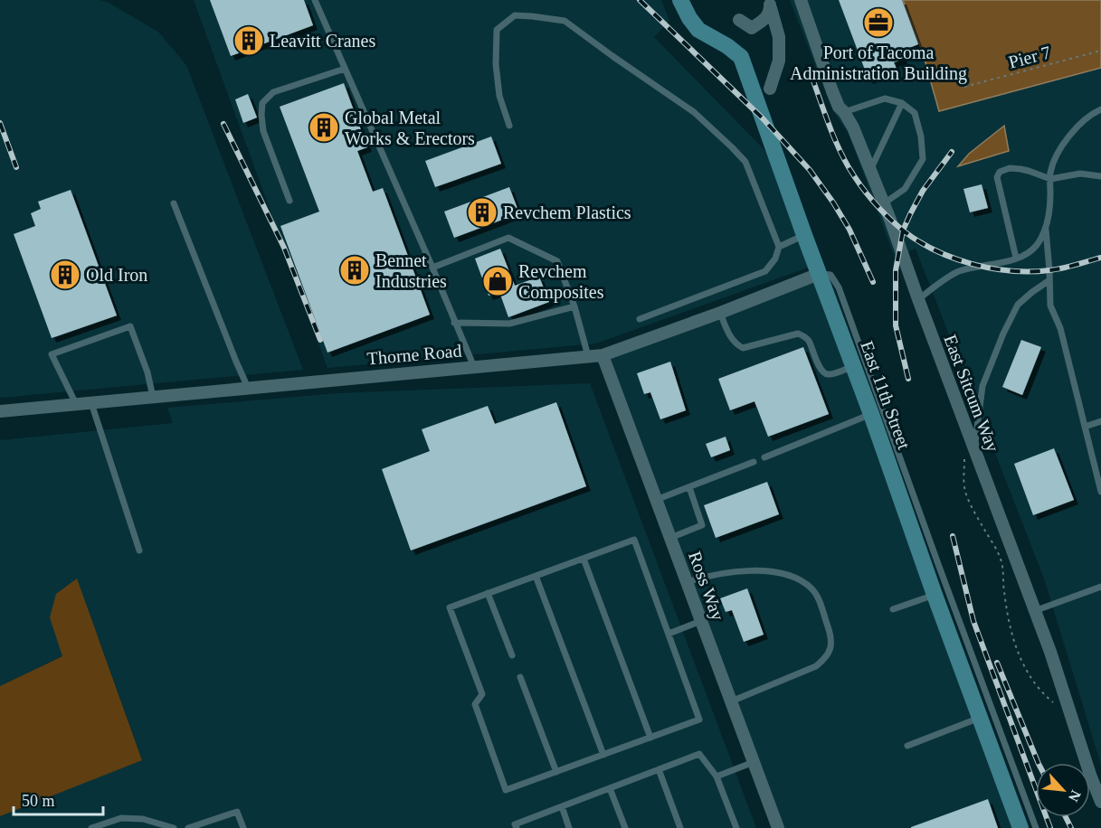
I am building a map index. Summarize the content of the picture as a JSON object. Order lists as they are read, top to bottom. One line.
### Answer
{"streets":{"street":["Thorne Road","East Sitcum Way","East 11th Street","Ross Way"],"path":["Pier 7"]},"crossings":[["Thorne Road","East 11th Street"],["Thorne Road","Ross Way"]],"places":{"office":["Port of Tacoma Administration Building"],"building":["Leavitt Cranes","Global Metal Works & Erectors","Revchem Plastics","Bennet Industries","Old Iron"],"shop":["Revchem Composites"]},"scale_bar":"50 m","north":"bottom right"}
